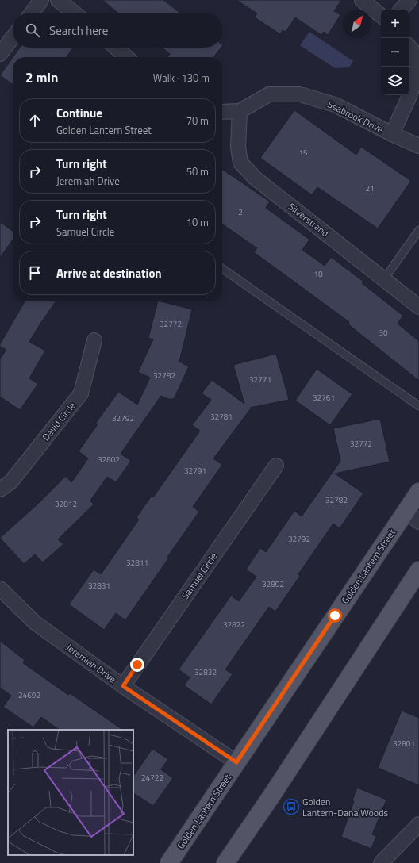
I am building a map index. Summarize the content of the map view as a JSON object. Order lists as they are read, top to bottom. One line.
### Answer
{"streets":{"main road":["Golden Lantern Street"],"street":["Seabrook Drive","Silverstrand","David Circle","Samuel Circle","Jeremiah Drive"]},"crossings":[["Seabrook Drive","Silverstrand"],["Golden Lantern Street","Jeremiah Drive"],["Samuel Circle","Jeremiah Drive"]],"places":{"bus stop":["Golden Lantern-Dana Woods"]},"house_numbers":["15","21","2","18","32772","30","32782","32771","32761","32781","32792","32772","32802","32791","32782","32812","32792","32811","32802","32831","32822","32832","24692","32801","24722"],"north":"top right","page":{"map_buttons":["+","−"],"search":"Search here","heading":["2 min","Walk · 130 m"],"list":[["Continue","Golden Lantern Street","70 m"],["Turn right","Jeremiah Drive","50 m"],["Turn right","Samuel Circle","10 m"],"Arrive at destination"]}}
